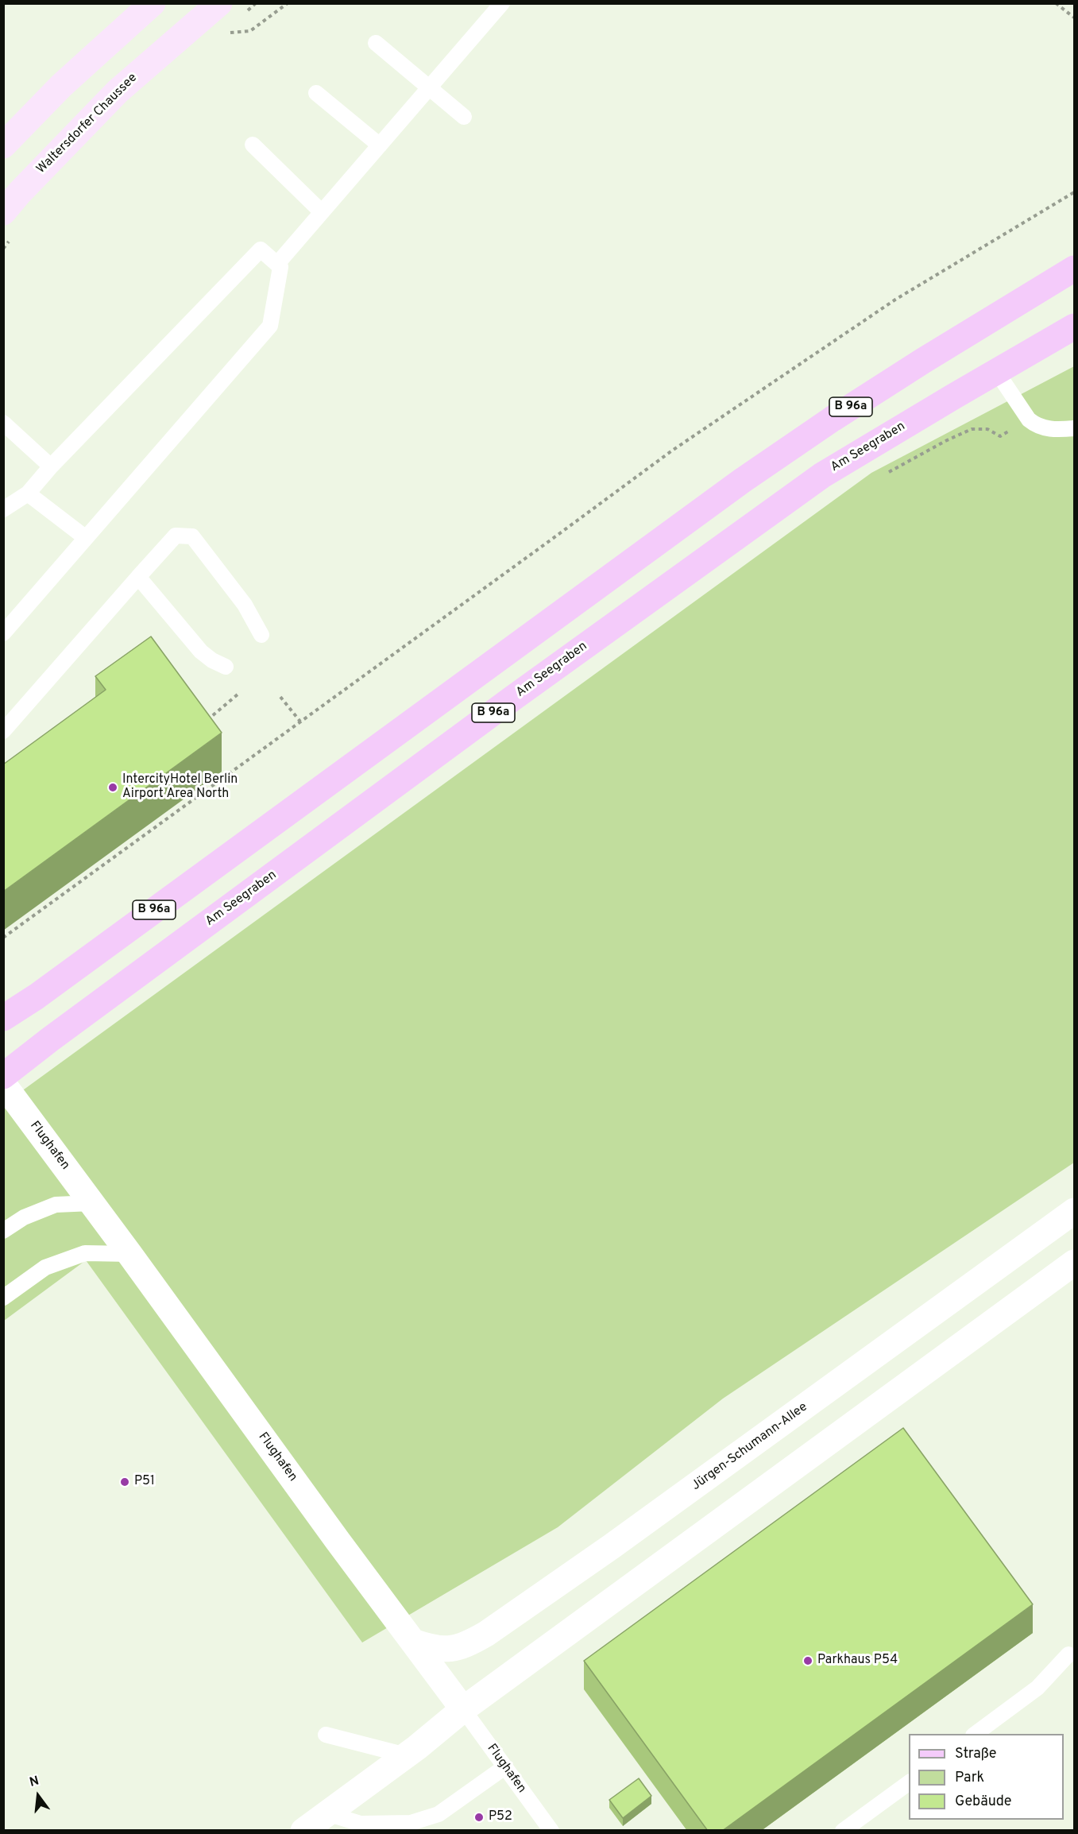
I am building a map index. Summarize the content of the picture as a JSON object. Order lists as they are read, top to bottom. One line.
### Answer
{"streets":{"main road":["Waltersdorfer Chaussee","B 96a","Am Seegraben"],"street":["Flughafen","Jürgen-Schumann-Allee"]},"crossings":[["Flughafen","Jürgen-Schumann-Allee"]],"places":["IntercityHotel Berlin Airport Area North","P51","Parkhaus P54","P52"],"legend":["Straße","Park","Gebäude"],"north":"top"}
